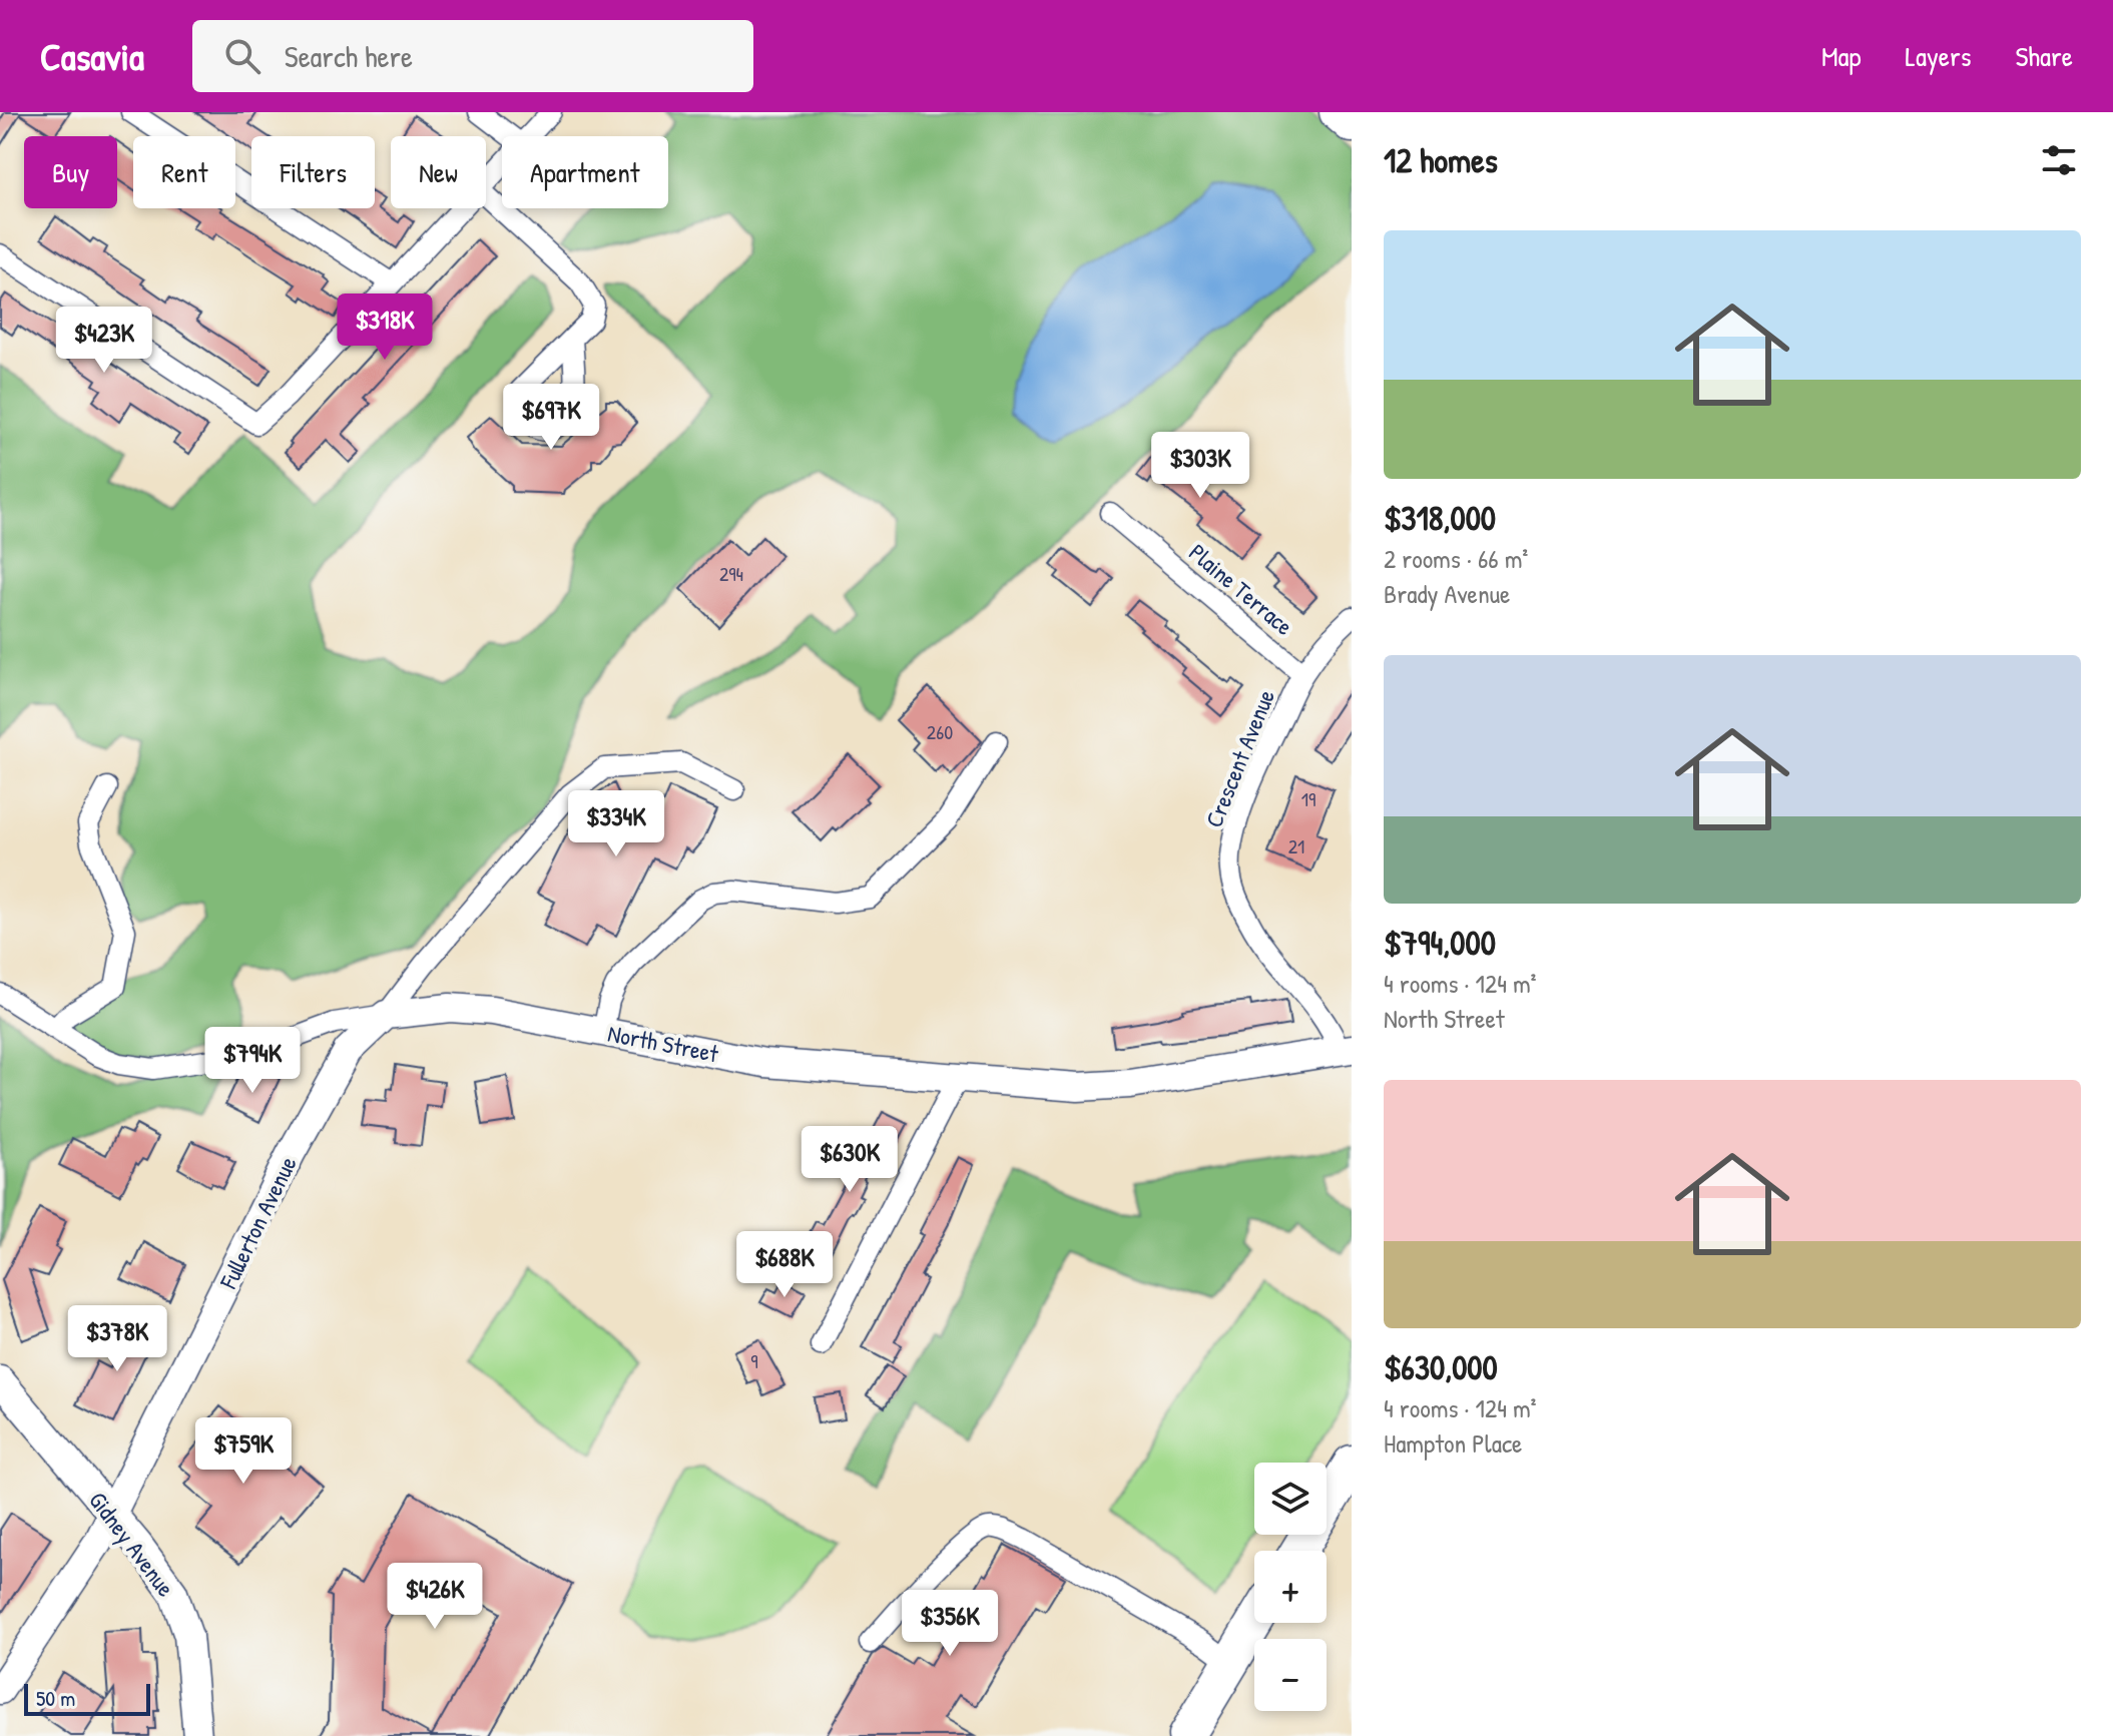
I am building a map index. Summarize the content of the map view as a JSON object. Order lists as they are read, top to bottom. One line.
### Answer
{"streets":{"street":["Plaine Terrace","Crescent Avenue","North Street","Fullerton Avenue","Gidney Avenue"]},"crossings":[["Plaine Terrace","Crescent Avenue"],["Crescent Avenue","North Street"],["North Street","Fullerton Avenue"],["Fullerton Avenue","Gidney Avenue"]],"house_numbers":["294","260","19","21","9"],"scale_bar":"50 m","page":{"header":"Casavia","search":"Search here","nav":["Map","Layers","Share"],"heading":"12 homes","chip":["Buy","Rent","Filters","New","Apartment"],"list":[{"name":"$318,000","note":"2 rooms · 66 m² · Brady Avenue"},{"name":"$794,000","note":"4 rooms · 124 m² · North Street"},{"name":"$630,000","note":"4 rooms · 124 m² · Hampton Place"}],"price":["$318K","$423K","$697K","$303K","$334K","$794K","$630K","$688K","$378K","$759K","$426K","$356K"],"map_buttons":["+","−"],"scale":"50 m"}}
